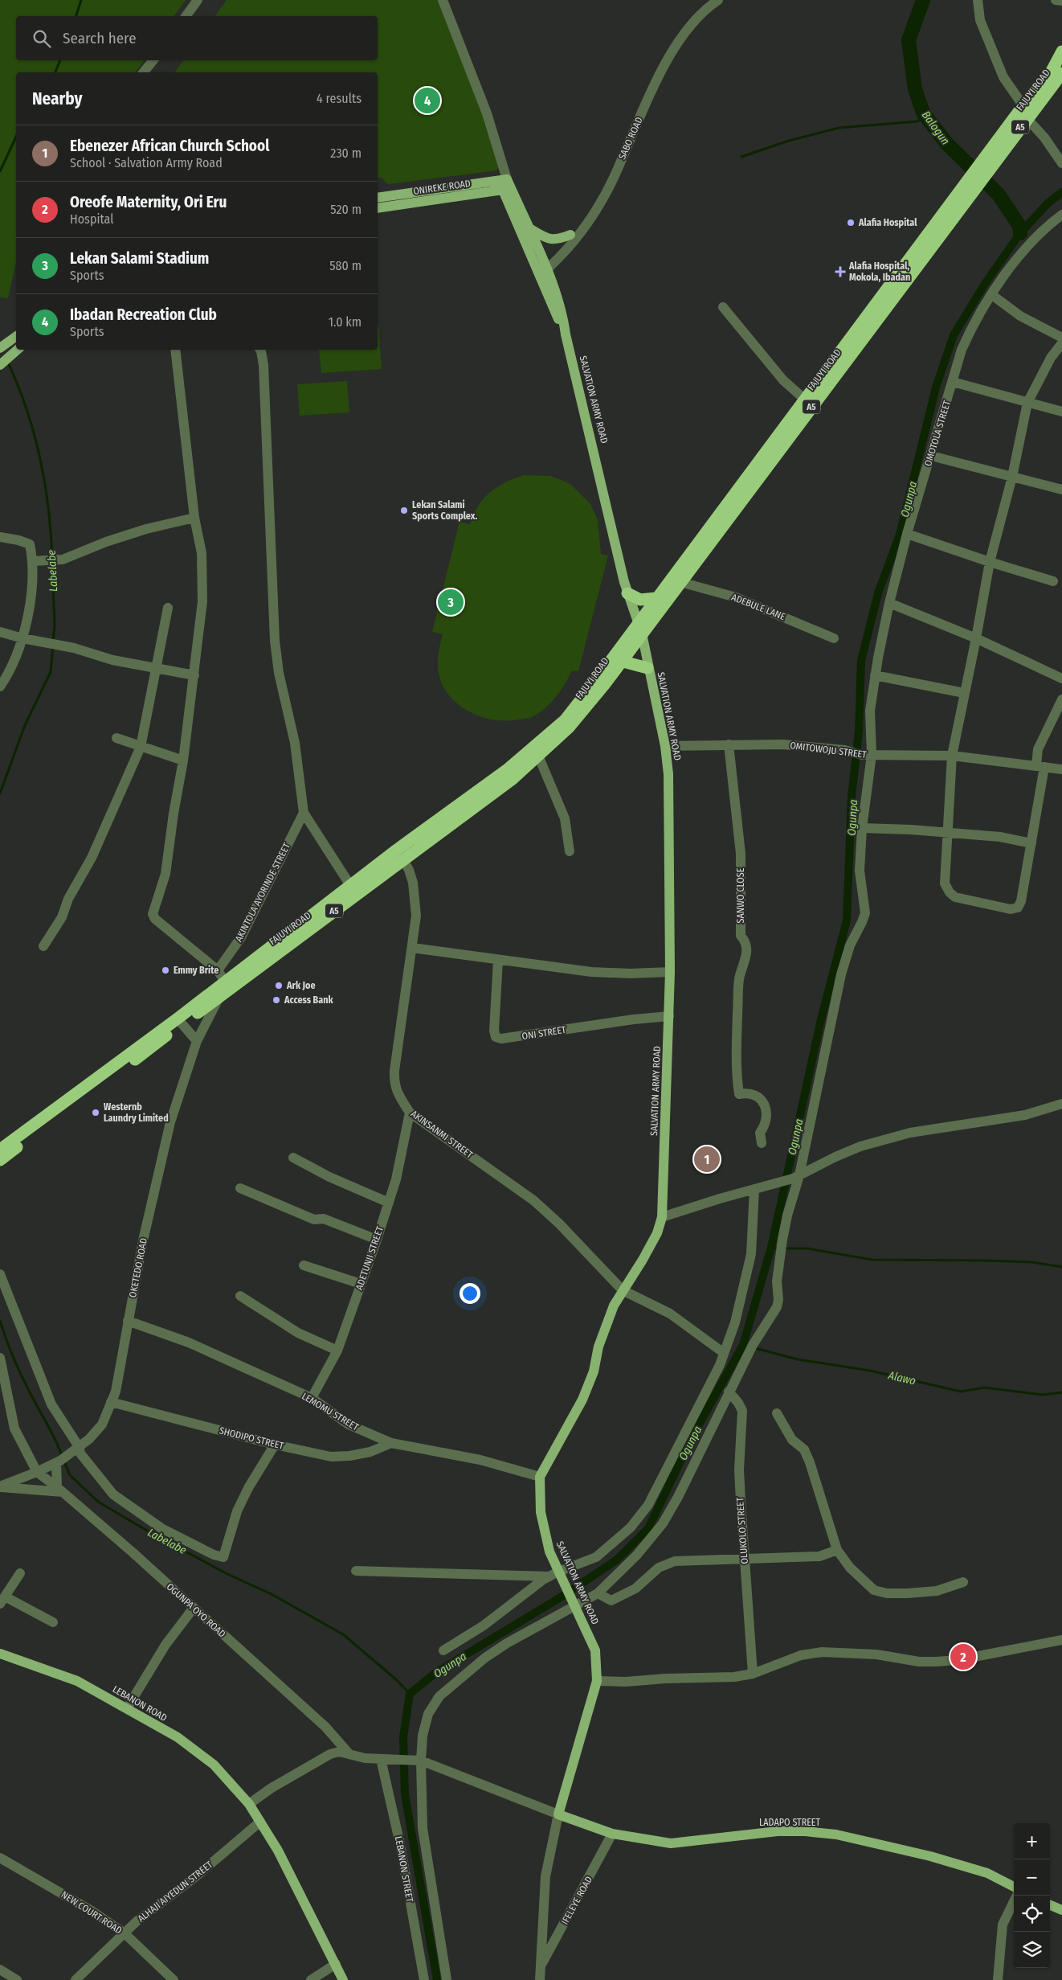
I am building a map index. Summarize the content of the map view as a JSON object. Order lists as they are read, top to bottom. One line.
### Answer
{"streets":{"highway":["FAJUYI ROAD","A5"],"main road":["ONIREKE ROAD","SALVATION ARMY ROAD","LEBANON ROAD","LADAPO STREET"],"street":["SABO ROAD","OMOTOLA STREET","ADEBULE LANE","OMITOWOJU STREET","AKINTOLA AYORINDE STREET","SANWO CLOSE","ONI STREET","AKINSANMI STREET","ADETUNJI STREET","OKETEDO ROAD","LEMOMU STREET","SHODIPO STREET","OLUKOLO STREET","OGUNPA OYO ROAD","LEBANON STREET","ALHAJI AIYEDUN STREET","IFELEYE ROAD","NEW COURT ROAD"]},"crossings":[["FAJUYI ROAD","SALVATION ARMY ROAD"],["FAJUYI ROAD","ADEBULE LANE"],["FAJUYI ROAD","AKINSANMI STREET"],["FAJUYI ROAD","OKETEDO ROAD"],["SABO ROAD","SALVATION ARMY ROAD"],["ONIREKE ROAD","SALVATION ARMY ROAD"],["SALVATION ARMY ROAD","OMOTOLA STREET"],["SALVATION ARMY ROAD","OMITOWOJU STREET"],["SALVATION ARMY ROAD","ONI STREET"],["SALVATION ARMY ROAD","AKINSANMI STREET"],["SALVATION ARMY ROAD","LEMOMU STREET"],["SALVATION ARMY ROAD","LADAPO STREET"],["OMOTOLA STREET","OMITOWOJU STREET"],["OMOTOLA STREET","OLUKOLO STREET"],["OMITOWOJU STREET","SANWO CLOSE"],["AKINSANMI STREET","ADETUNJI STREET"],["ADETUNJI STREET","LEMOMU STREET"],["OKETEDO ROAD","LEMOMU STREET"],["OKETEDO ROAD","SHODIPO STREET"],["OKETEDO ROAD","OGUNPA OYO ROAD"],["LEMOMU STREET","SHODIPO STREET"],["LEBANON ROAD","ALHAJI AIYEDUN STREET"],["LADAPO STREET","IFELEYE ROAD"],["ALHAJI AIYEDUN STREET","NEW COURT ROAD"]],"water":["Balogun","Ogunpa","Labelabe","Alawo"],"places":{"other":["Alafia Hospital","Lekan Salami Sports Complex.","Emmy Brite","Ark Joe","Access Bank","Westernb Laundry Limited"],"health":["Alafia Hospital, Mokola, Ibadan"]},"page":{"search":"Search here","heading":["Nearby","4 results"],"pins":["4","3","1","2"],"list":[{"mark":"1","name":"Ebenezer African Church School","note":"School · Salvation Army Road","value":"230 m"},{"mark":"2","name":"Oreofe Maternity, Ori Eru","note":"Hospital","value":"520 m"},{"mark":"3","name":"Lekan Salami Stadium","note":"Sports","value":"580 m"},{"mark":"4","name":"Ibadan Recreation Club","note":"Sports","value":"1.0 km"}],"map_buttons":["+","−"]}}
